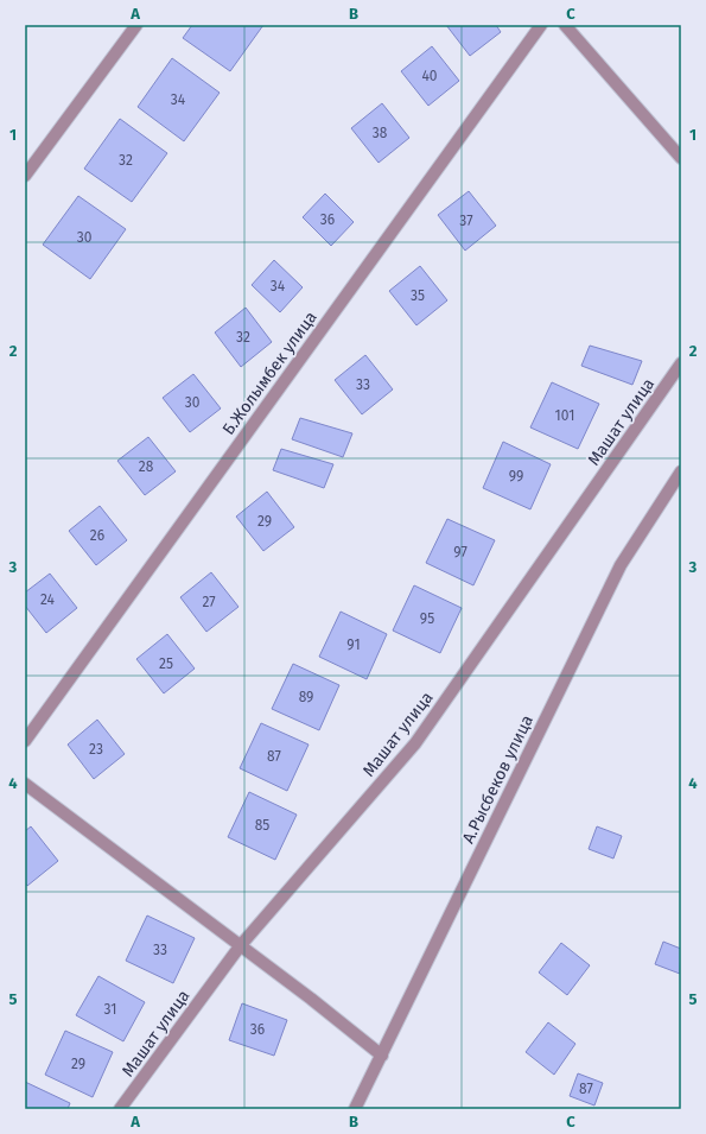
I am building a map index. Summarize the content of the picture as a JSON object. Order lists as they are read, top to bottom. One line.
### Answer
{"streets":{"street":["Б.Жолымбек улица","Машат улица","А.Рысбеков улица"]},"house_numbers":["40","34","38","32","36","37","30","34","35","32","33","30","101","28","99","29","26","97","24","27","95","91","25","89","23","87","85","33","31","36","29","87"],"grid":{"columns":["A","B","C"],"rows":["1","2","3","4","5"]}}
